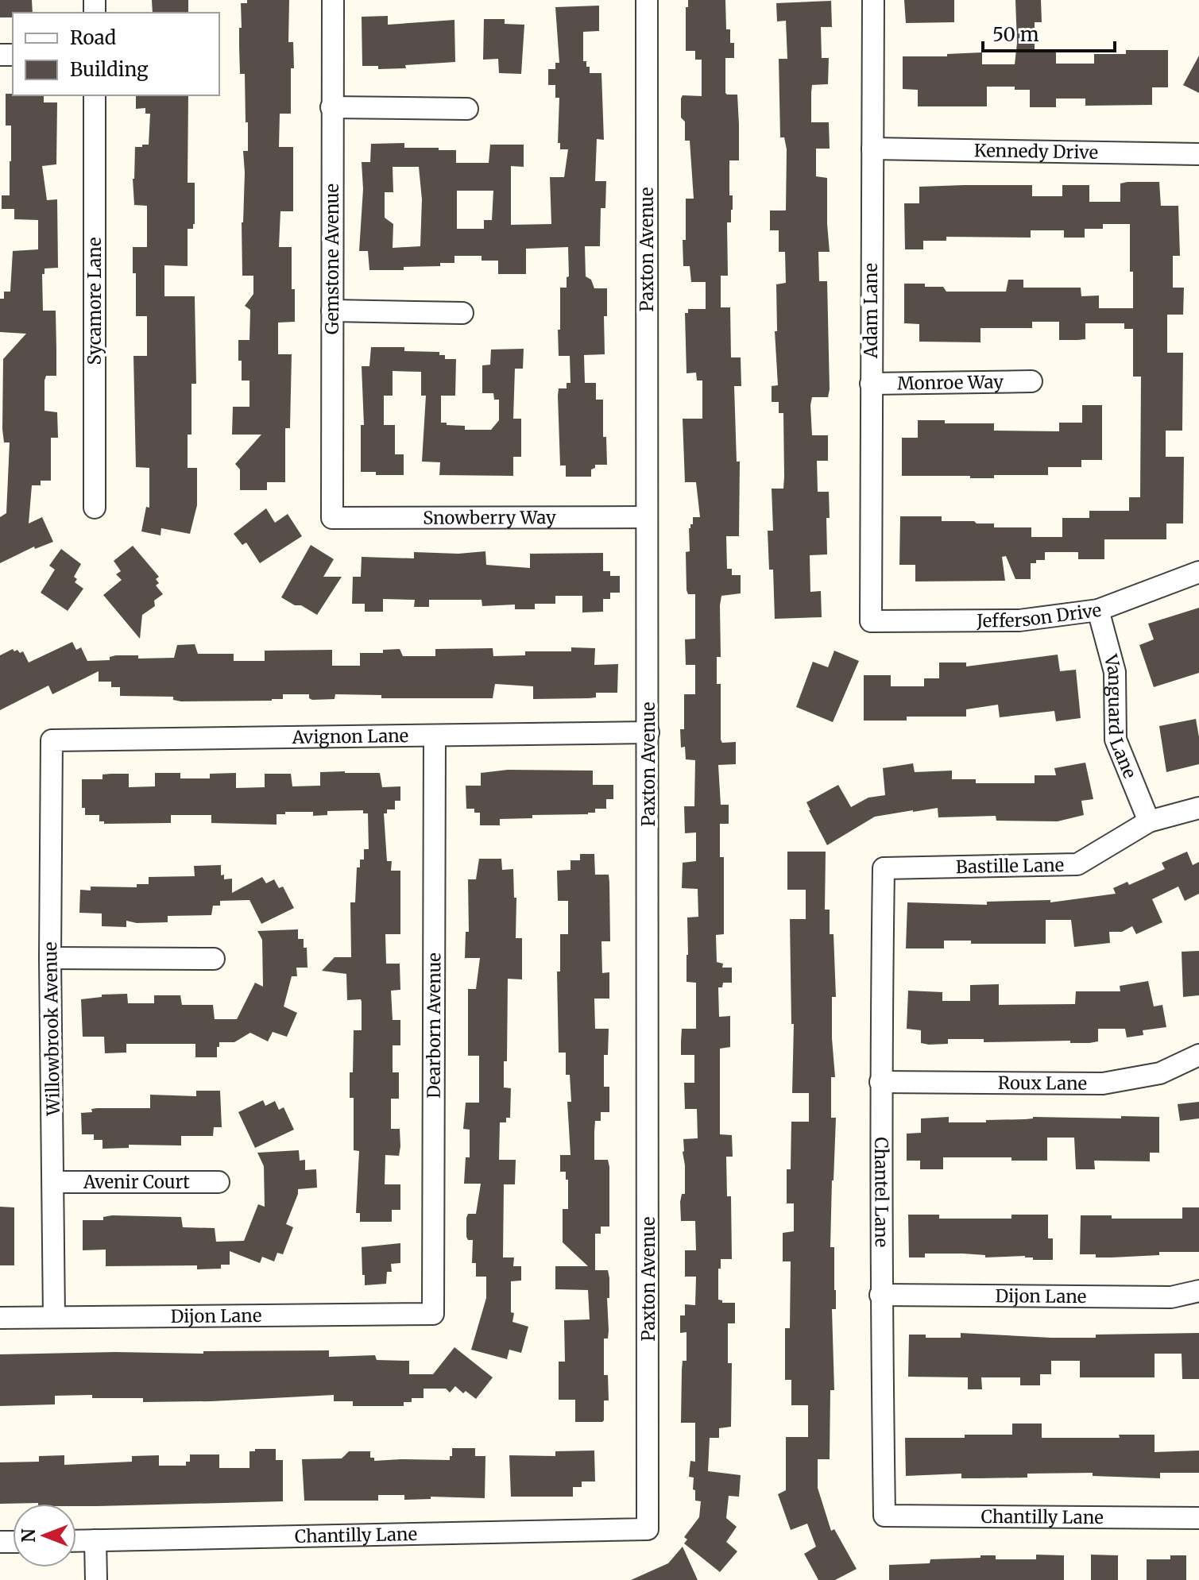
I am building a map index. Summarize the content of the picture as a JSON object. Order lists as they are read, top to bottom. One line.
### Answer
{"streets":{"street":["Kennedy Drive","Paxton Avenue","Gemstone Avenue","Sycamore Lane","Adam Lane","Monroe Way","Snowberry Way","Jefferson Drive","Vanguard Lane","Avignon Lane","Bastille Lane","Dearborn Avenue","Willowbrook Avenue","Roux Lane","Avenir Court","Chantel Lane","Dijon Lane","Chantilly Lane"]},"crossings":[["Kennedy Drive","Adam Lane"],["Paxton Avenue","Snowberry Way"],["Paxton Avenue","Avignon Lane"],["Paxton Avenue","Chantilly Lane"],["Gemstone Avenue","Snowberry Way"],["Adam Lane","Monroe Way"],["Adam Lane","Jefferson Drive"],["Jefferson Drive","Vanguard Lane"],["Vanguard Lane","Bastille Lane"],["Avignon Lane","Dearborn Avenue"],["Avignon Lane","Willowbrook Avenue"],["Bastille Lane","Chantel Lane"],["Dearborn Avenue","Dijon Lane"],["Willowbrook Avenue","Avenir Court"],["Willowbrook Avenue","Dijon Lane"],["Roux Lane","Chantel Lane"],["Chantel Lane","Dijon Lane"],["Chantel Lane","Chantilly Lane"]],"legend":["Road","Building"],"scale_bar":"50 m","north":"left"}
